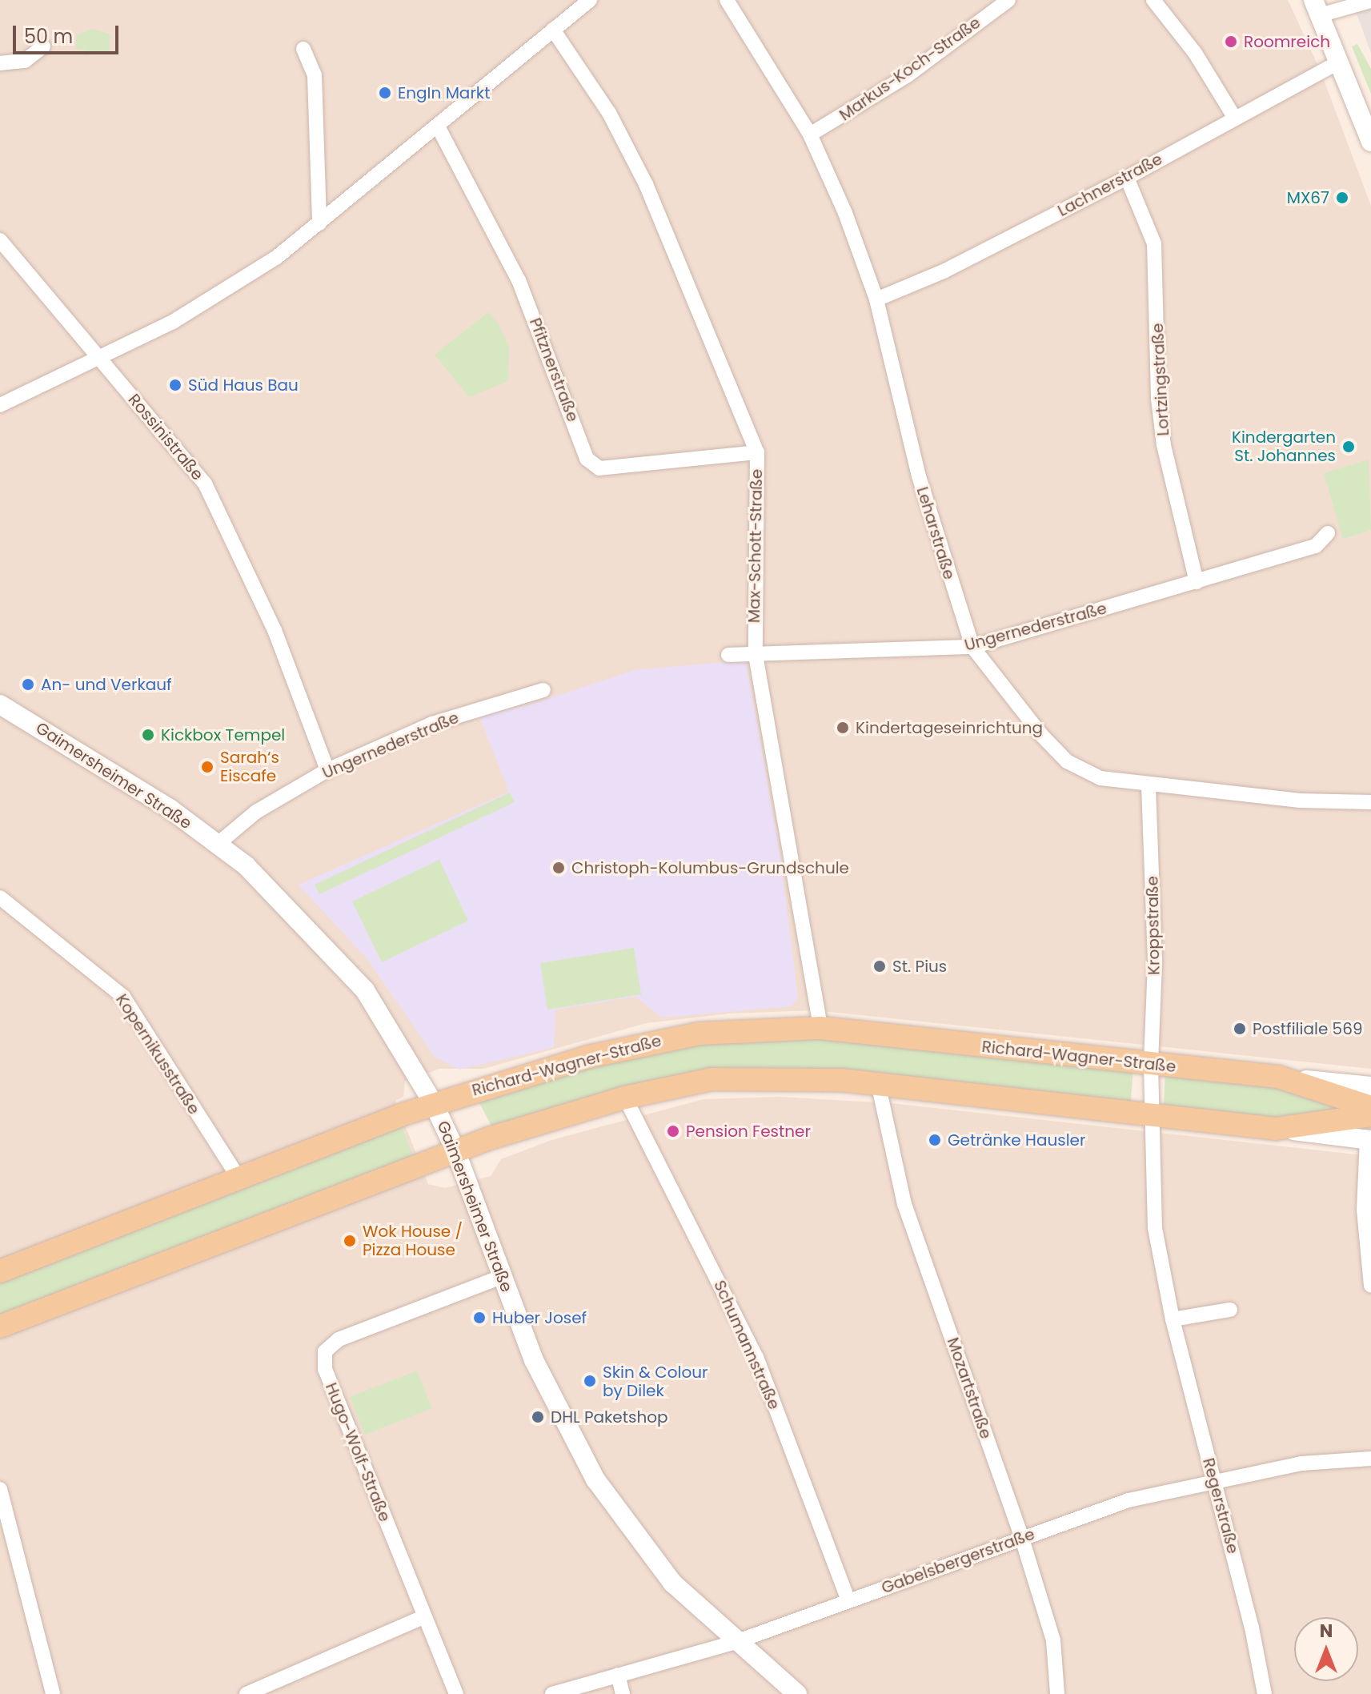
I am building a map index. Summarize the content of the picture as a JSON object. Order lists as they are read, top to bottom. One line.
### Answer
{"streets":{"main road":["Richard-Wagner-Straße"],"street":["Markus-Koch-Straße","Lachnerstraße","Pfitznerstraße","Lortzingstraße","Rossinistraße","Leharstraße","Max-Schott-Straße","Ungernederstraße","Gaimersheimer Straße","Kroppstraße","Kopernikusstraße","Schumannstraße","Mozartstraße","Hugo-Wolf-Straße","Regerstraße","Gabelsbergerstraße"]},"crossings":[["Markus-Koch-Straße","Leharstraße"],["Lachnerstraße","Lortzingstraße"],["Lachnerstraße","Leharstraße"],["Pfitznerstraße","Max-Schott-Straße"],["Lortzingstraße","Ungernederstraße"],["Rossinistraße","Ungernederstraße"],["Leharstraße","Ungernederstraße"],["Leharstraße","Kroppstraße"],["Max-Schott-Straße","Ungernederstraße"],["Max-Schott-Straße","Richard-Wagner-Straße"],["Ungernederstraße","Gaimersheimer Straße"],["Gaimersheimer Straße","Richard-Wagner-Straße"],["Gaimersheimer Straße","Hugo-Wolf-Straße"],["Gaimersheimer Straße","Gabelsbergerstraße"],["Kroppstraße","Richard-Wagner-Straße"],["Kroppstraße","Regerstraße"],["Kopernikusstraße","Richard-Wagner-Straße"],["Richard-Wagner-Straße","Regerstraße"],["Schumannstraße","Gabelsbergerstraße"],["Mozartstraße","Gabelsbergerstraße"],["Regerstraße","Gabelsbergerstraße"]],"places":["Roomreich","EngIn Markt","MX67","Süd Haus Bau","Kindergarten St. Johannes","An- und Verkauf","Kindertageseinrichtung","Kickbox Tempel","Sarah‘s Eiscafe","Christoph-Kolumbus-Grundschule","St. Pius","Postfiliale 569","Pension Festner","Getränke Hausler","Wok House / Pizza House","Huber Josef","Skin & Colour by Dilek","DHL Paketshop"],"scale_bar":"50 m","north":"top"}
